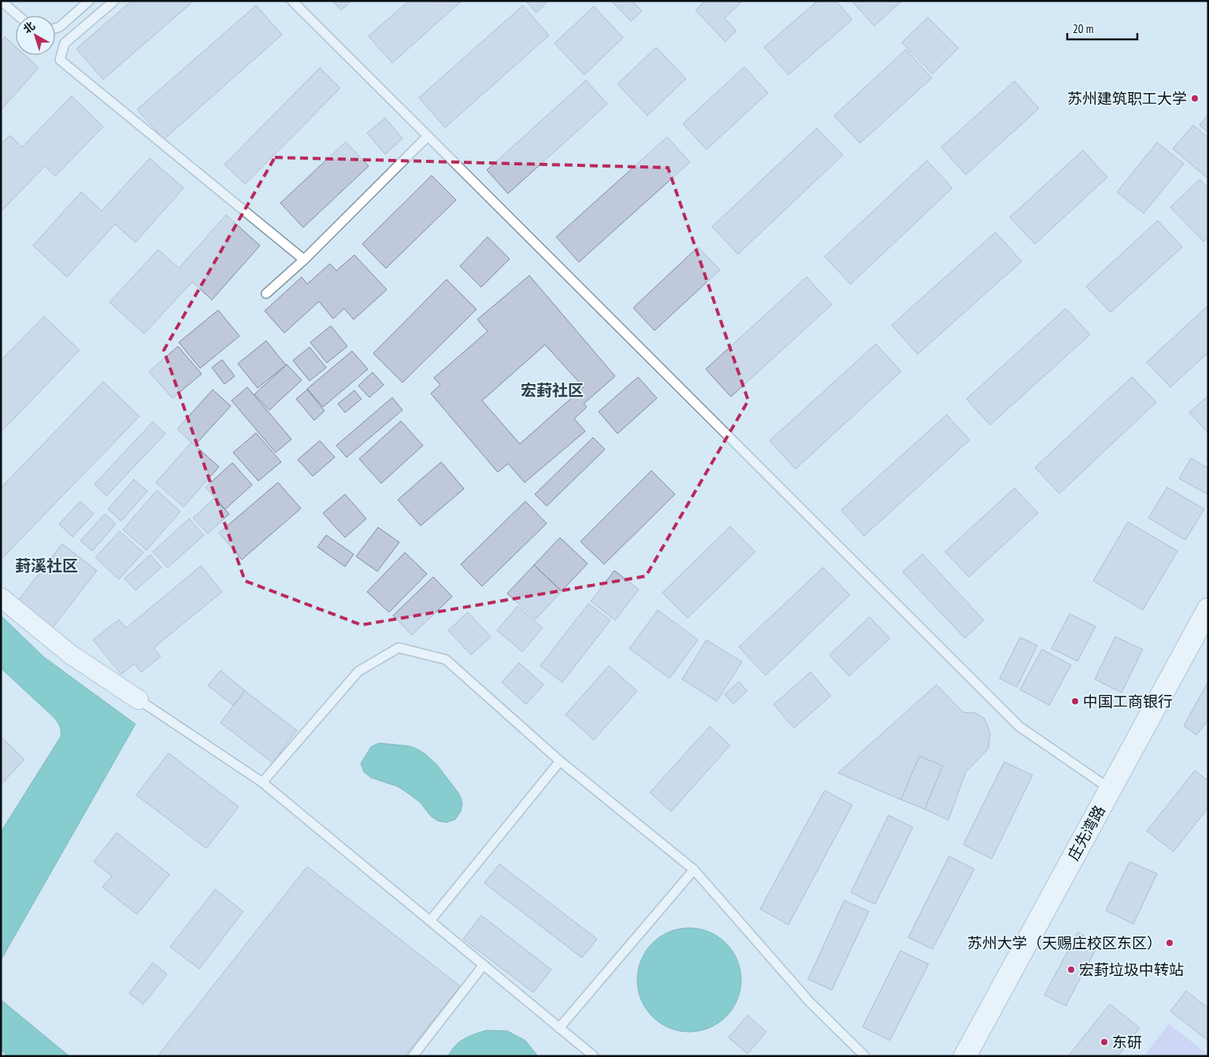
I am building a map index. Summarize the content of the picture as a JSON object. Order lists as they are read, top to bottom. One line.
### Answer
{"streets":{"street":["庄先湾路"]},"districts":["宏葑社区","葑溪社区"],"places":["苏州建筑职工大学","中国工商银行","苏州大学（天赐庄校区东区）","宏葑垃圾中转站","东研"],"scale_bar":"20 m","north":"top left"}
